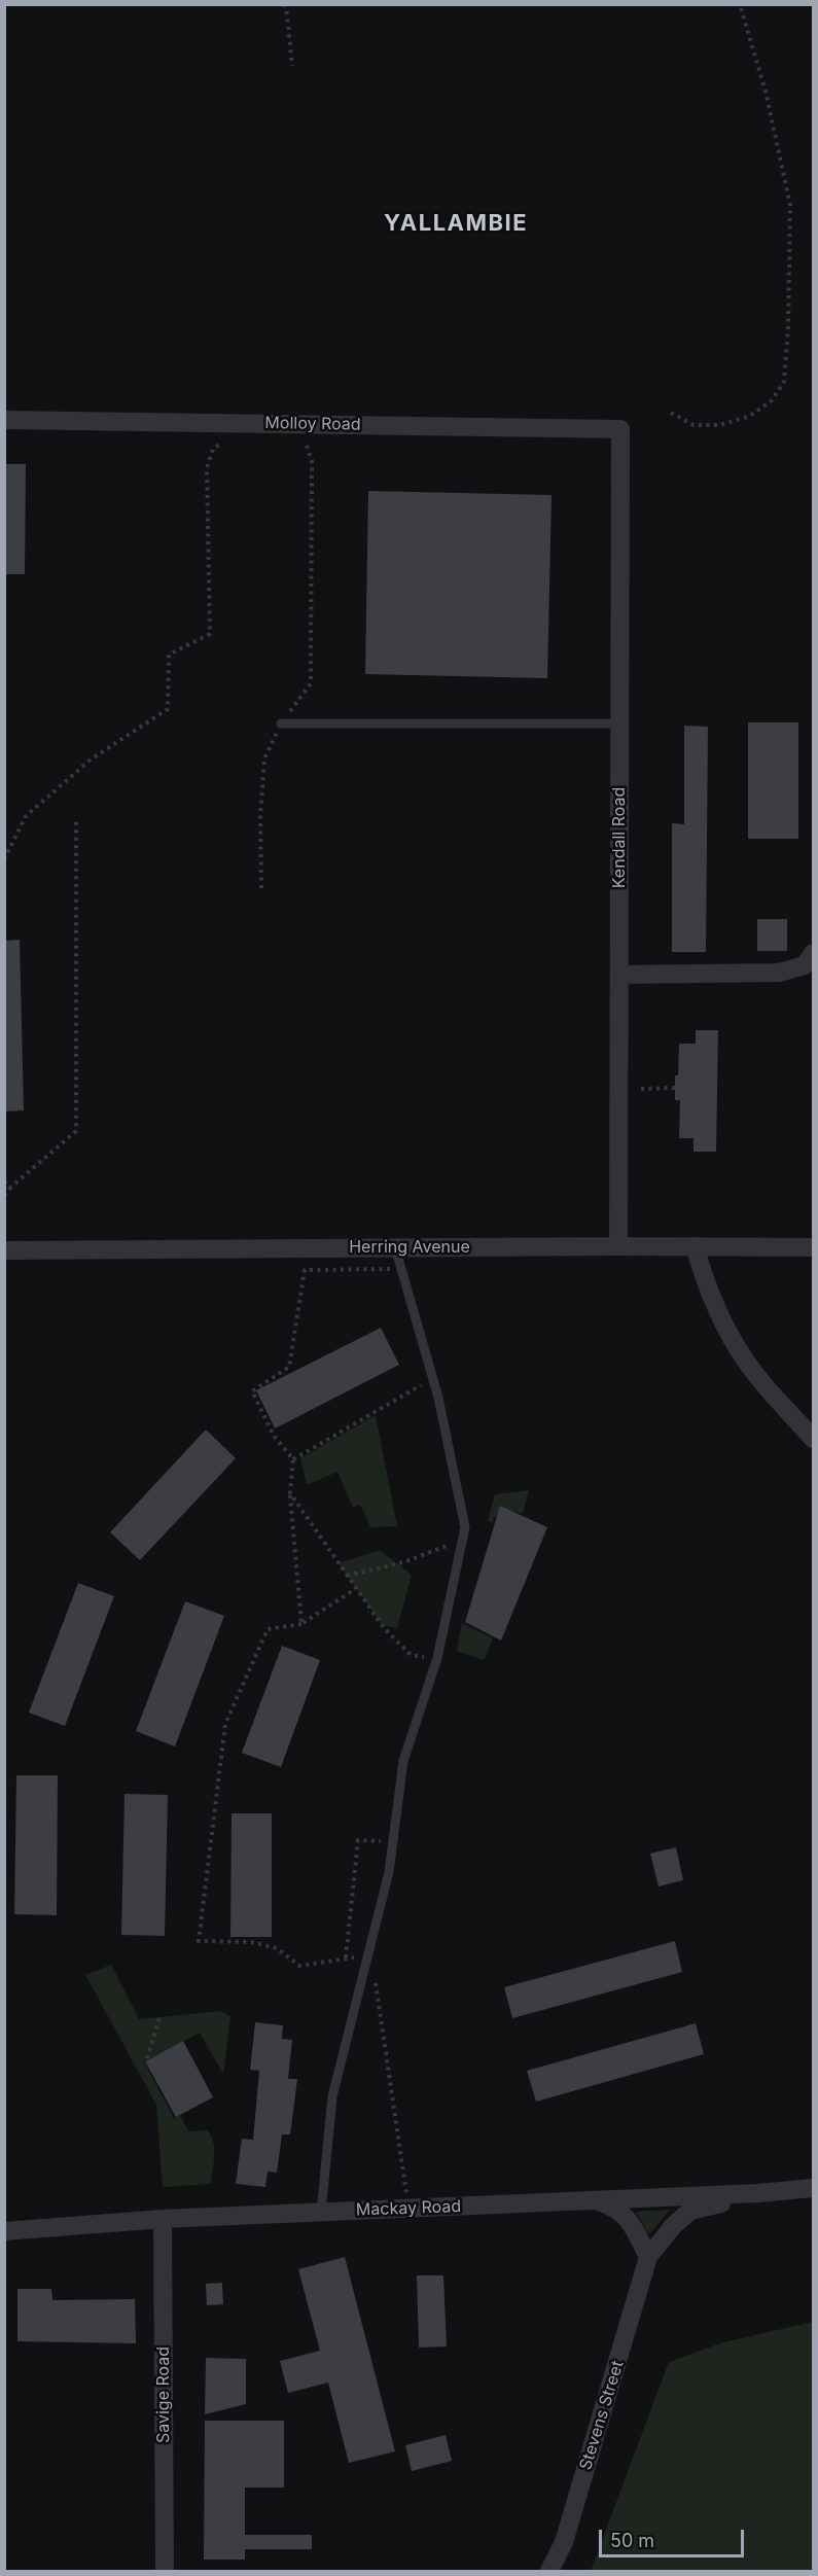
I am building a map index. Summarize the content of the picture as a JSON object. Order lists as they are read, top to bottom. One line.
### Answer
{"streets":{"street":["Molloy Road","Kendall Road","Herring Avenue","Mackay Road","Savige Road","Stevens Street"]},"crossings":[["Molloy Road","Kendall Road"],["Kendall Road","Herring Avenue"],["Mackay Road","Savige Road"],["Mackay Road","Stevens Street"]],"districts":["YALLAMBIE"],"scale_bar":"50 m"}
